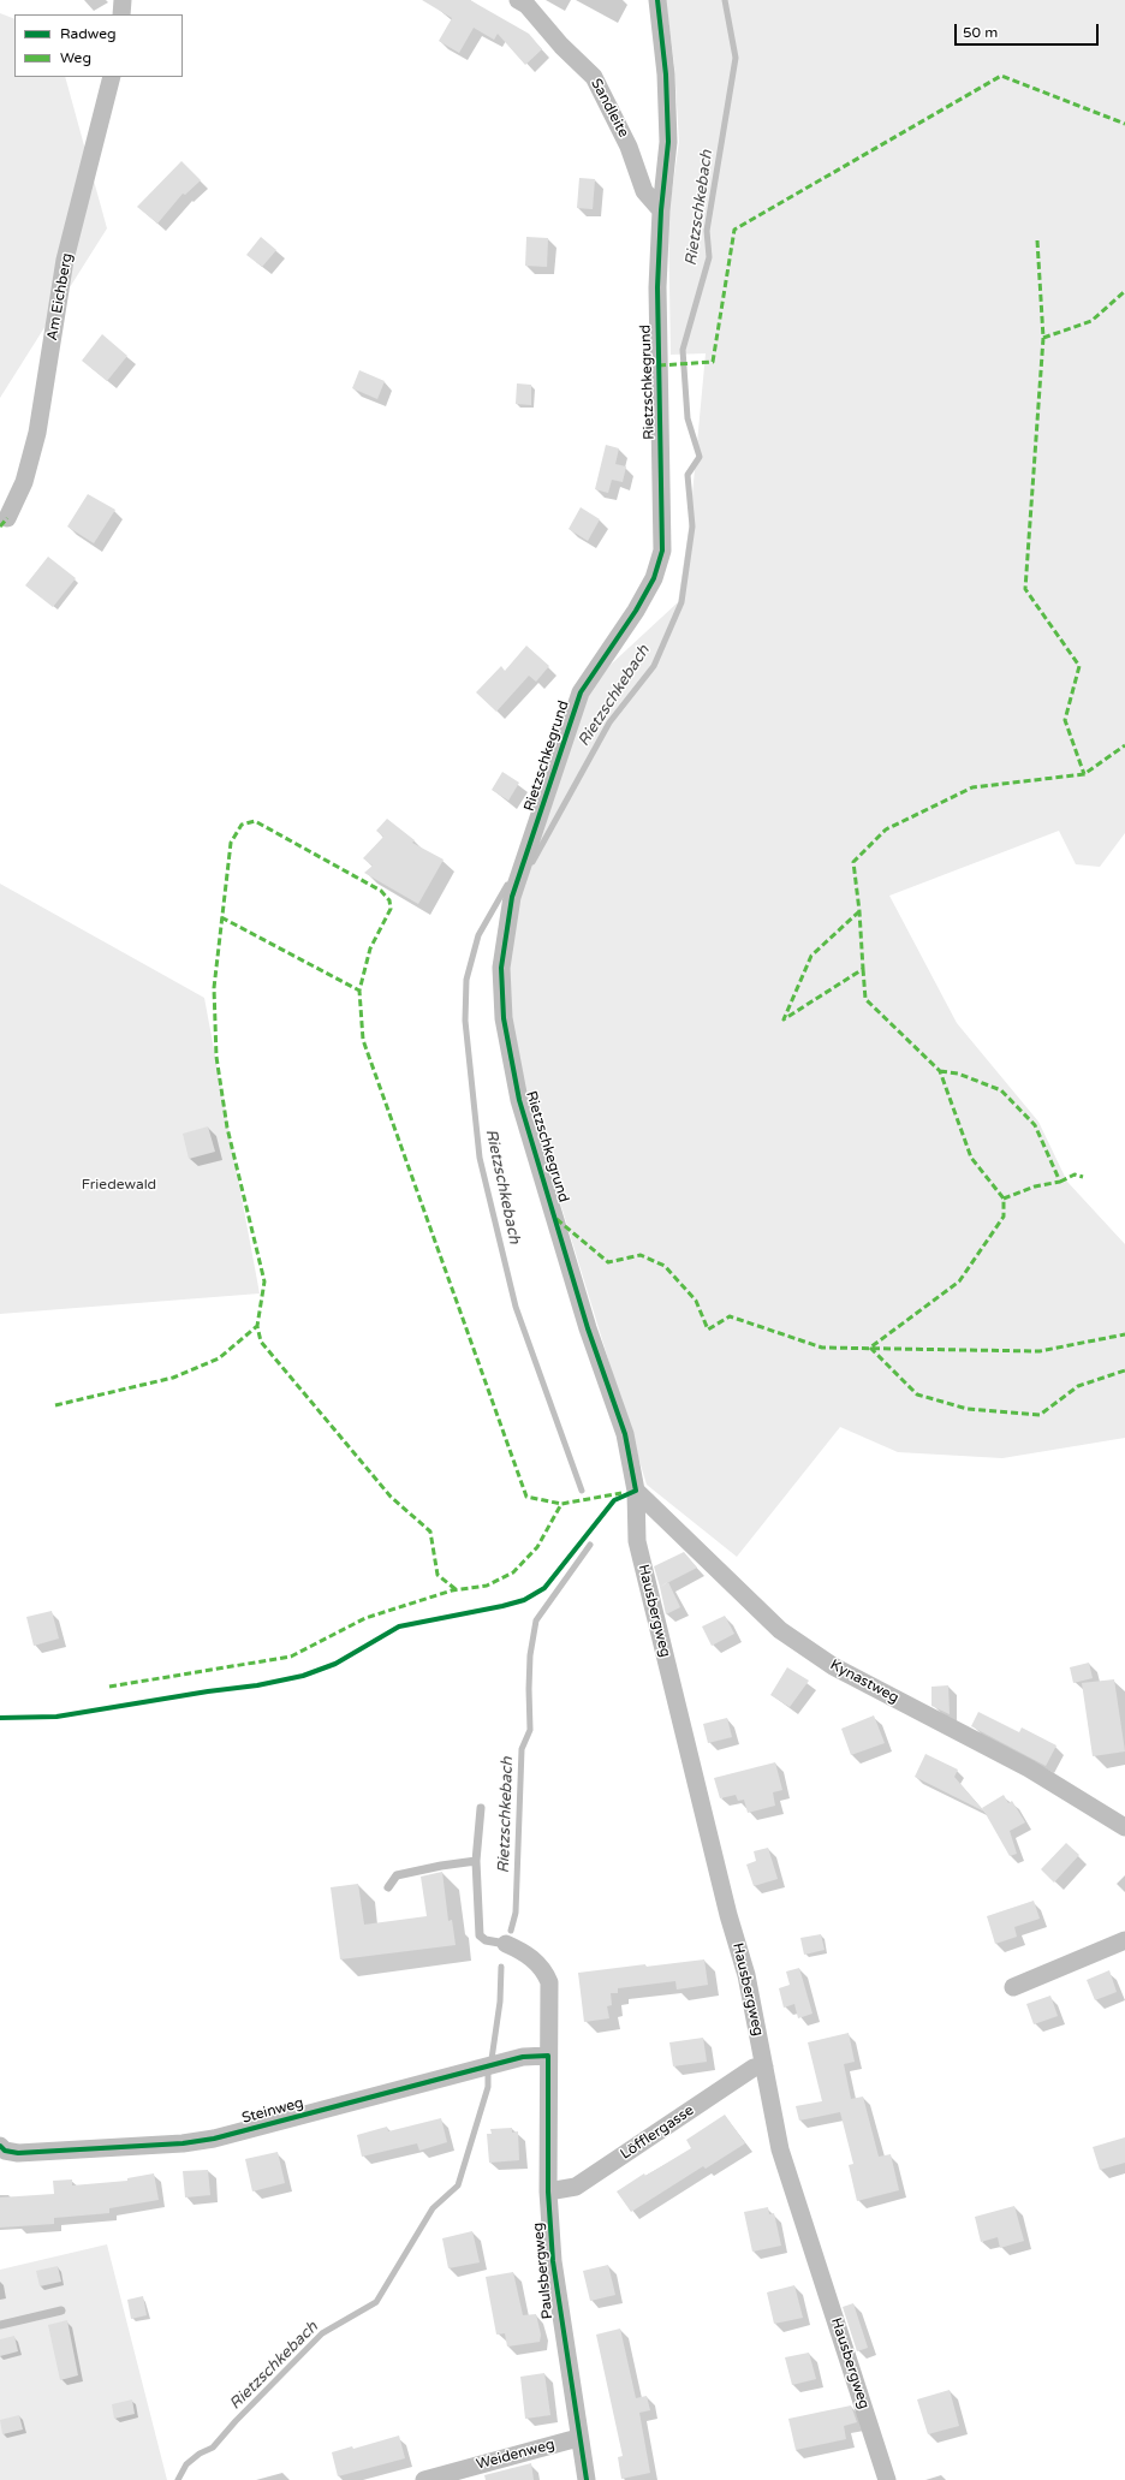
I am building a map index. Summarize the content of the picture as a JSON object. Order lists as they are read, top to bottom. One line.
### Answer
{"streets":{"street":["Sandleite","Am Eichberg","Rietzschkegrund","Hausbergweg","Kynastweg","Steinweg","Löfflergasse","Paulsbergweg","Weidenweg"]},"crossings":[["Sandleite","Rietzschkegrund"],["Rietzschkegrund","Hausbergweg"],["Rietzschkegrund","Kynastweg"],["Hausbergweg","Kynastweg"],["Hausbergweg","Löfflergasse"],["Steinweg","Paulsbergweg"],["Löfflergasse","Paulsbergweg"],["Paulsbergweg","Weidenweg"]],"water":["Rietzschkebach"],"parks":["Friedewald"],"legend":["Radweg","Weg"],"scale_bar":"50 m"}
